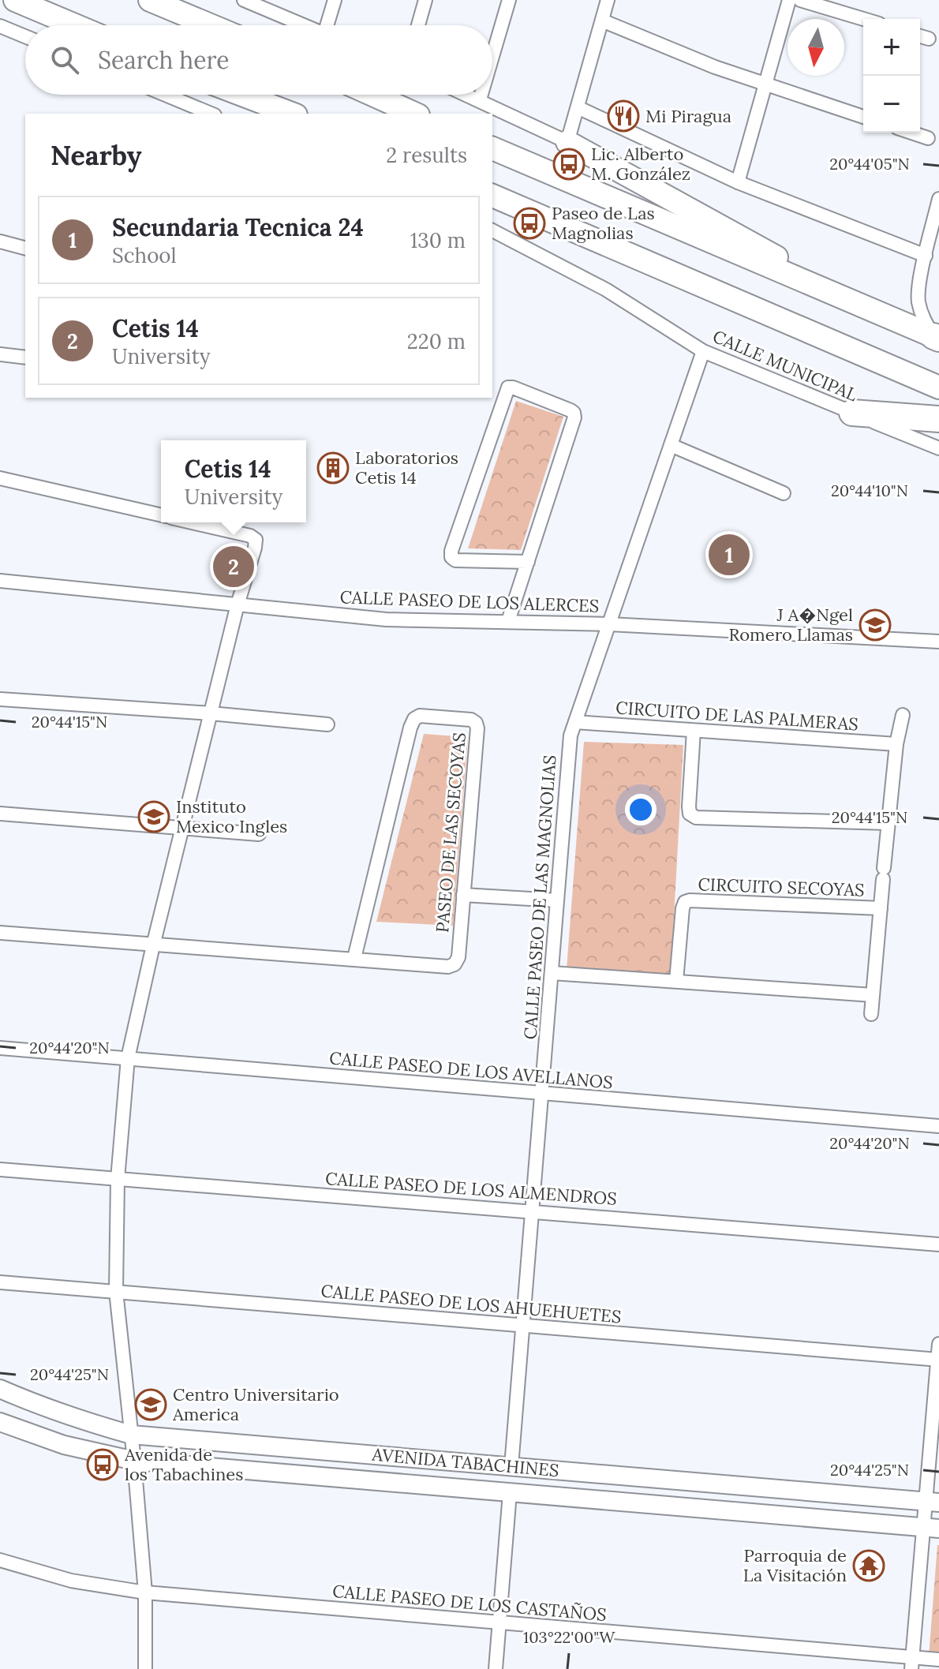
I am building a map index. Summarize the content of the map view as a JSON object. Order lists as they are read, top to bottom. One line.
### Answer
{"streets":{"street":["CALLE MUNICIPAL","CALLE PASEO DE LOS ALERCES","CIRCUITO DE LAS PALMERAS","PASEO DE LAS SECOYAS","CIRCUITO SECOYAS","CALLE PASEO DE LAS MAGNOLIAS","CALLE PASEO DE LOS AVELLANOS","CALLE PASEO DE LOS ALMENDROS","CALLE PASEO DE LOS AHUEHUETES","AVENIDA TABACHINES","CALLE PASEO DE LOS CASTAÑOS"]},"crossings":[["CALLE MUNICIPAL","CALLE PASEO DE LAS MAGNOLIAS"],["CALLE PASEO DE LOS ALERCES","CALLE PASEO DE LAS MAGNOLIAS"],["CIRCUITO DE LAS PALMERAS","CALLE PASEO DE LAS MAGNOLIAS"],["CALLE PASEO DE LAS MAGNOLIAS","CALLE PASEO DE LOS AVELLANOS"],["CALLE PASEO DE LAS MAGNOLIAS","CALLE PASEO DE LOS ALMENDROS"],["CALLE PASEO DE LAS MAGNOLIAS","CALLE PASEO DE LOS AHUEHUETES"],["CALLE PASEO DE LAS MAGNOLIAS","AVENIDA TABACHINES"]],"places":{"restaurant":["Mi Piragua"],"bus stop":["Lic. Alberto M. González","Paseo de Las Magnolias","Avenida de los Tabachines"],"building":["Laboratorios Cetis 14"],"school or university":["J A�Ngel Romero Llamas","Instituto Mexico Ingles","Centro Universitario America"],"temple":["Parroquia de La Visitación"]},"north":"bottom","page":{"map_buttons":["+","−"],"search":"Search here","heading":["Nearby","2 results"],"list":[{"mark":"1","name":"Secundaria Tecnica 24","note":"School","value":"130 m"},{"mark":"2","name":"Cetis 14","note":"University","value":"220 m"}],"popup":["Cetis 14","University"],"pins":["1","2"]},"coordinates":["20°44'05\"N","20°44'10\"N","20°44'15\"N","20°44'20\"N","20°44'25\"N","103°22'00\"W"]}
